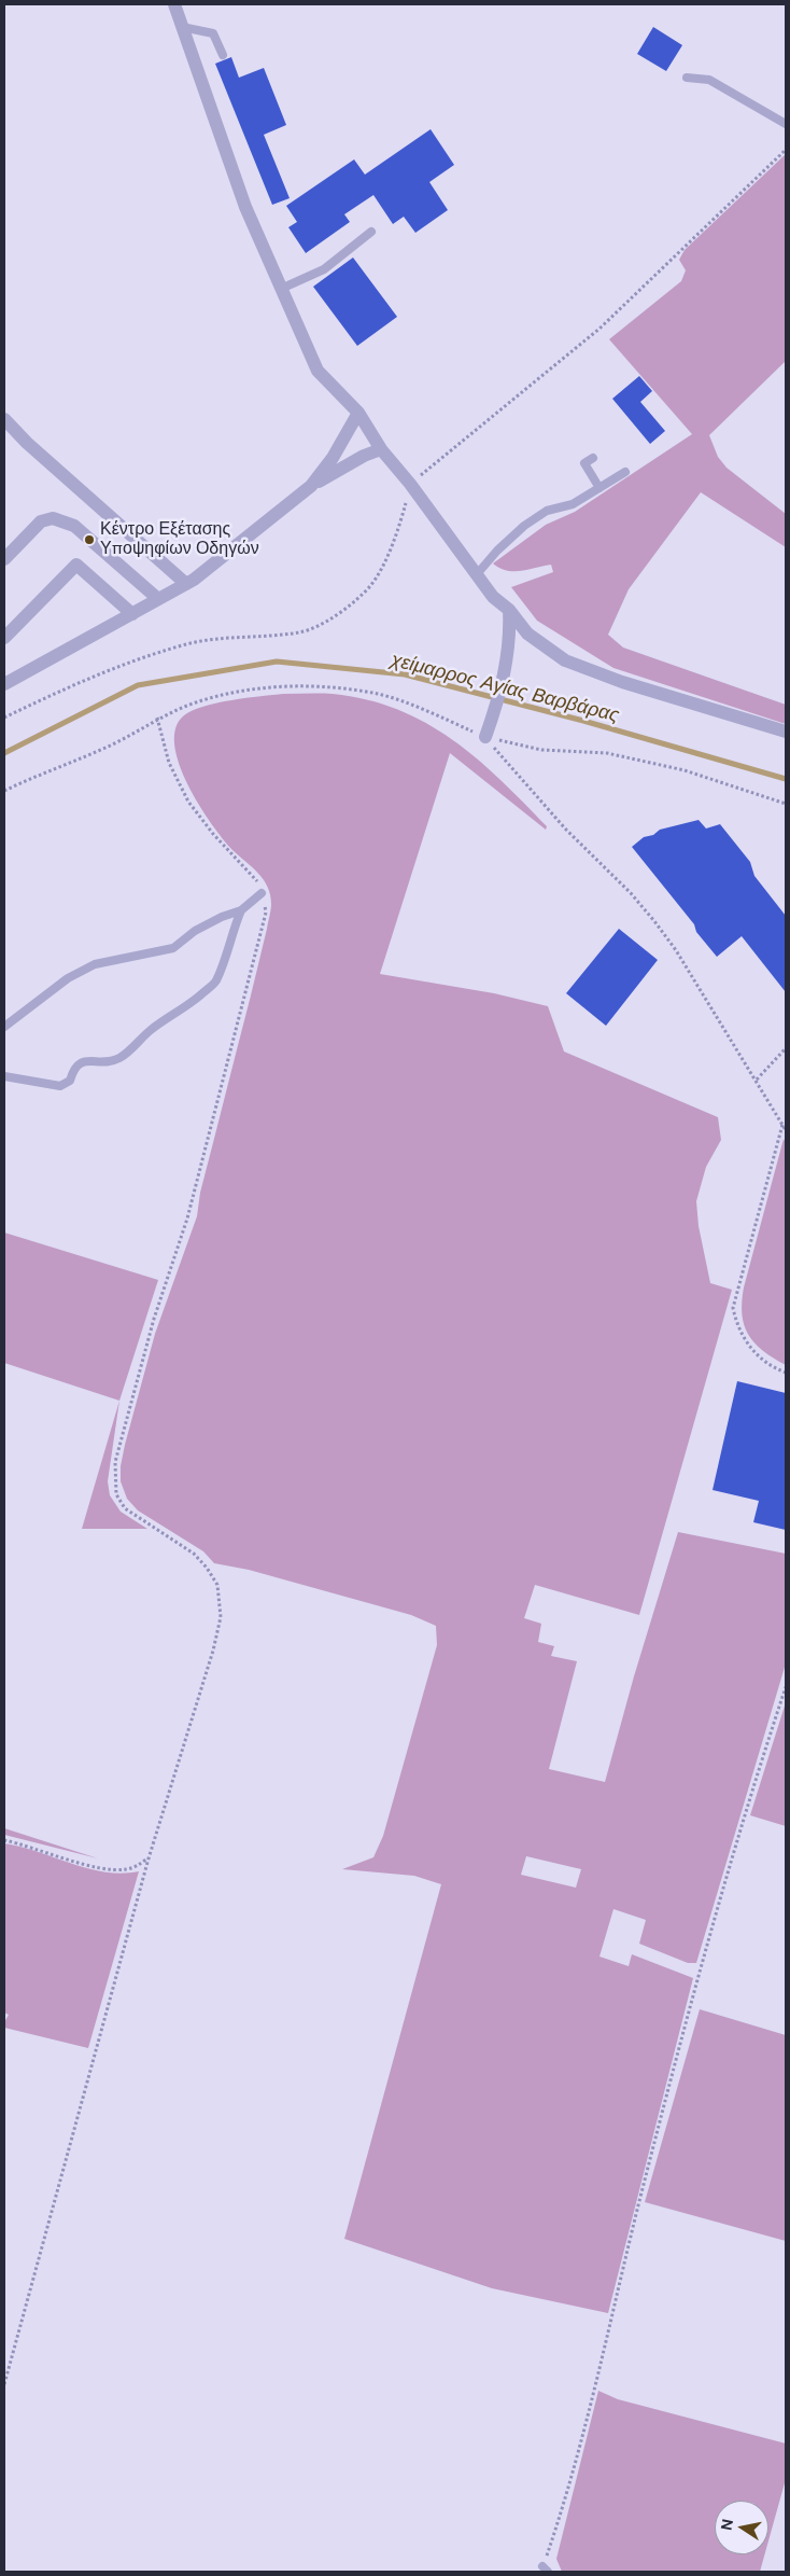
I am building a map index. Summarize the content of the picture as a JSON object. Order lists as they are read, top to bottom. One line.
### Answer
{"water":["χείμαρρος Αγίας Βαρβάρας"],"places":["Κέντρο Εξέτασης Υποψηφίων Οδηγών"],"north":"left"}
